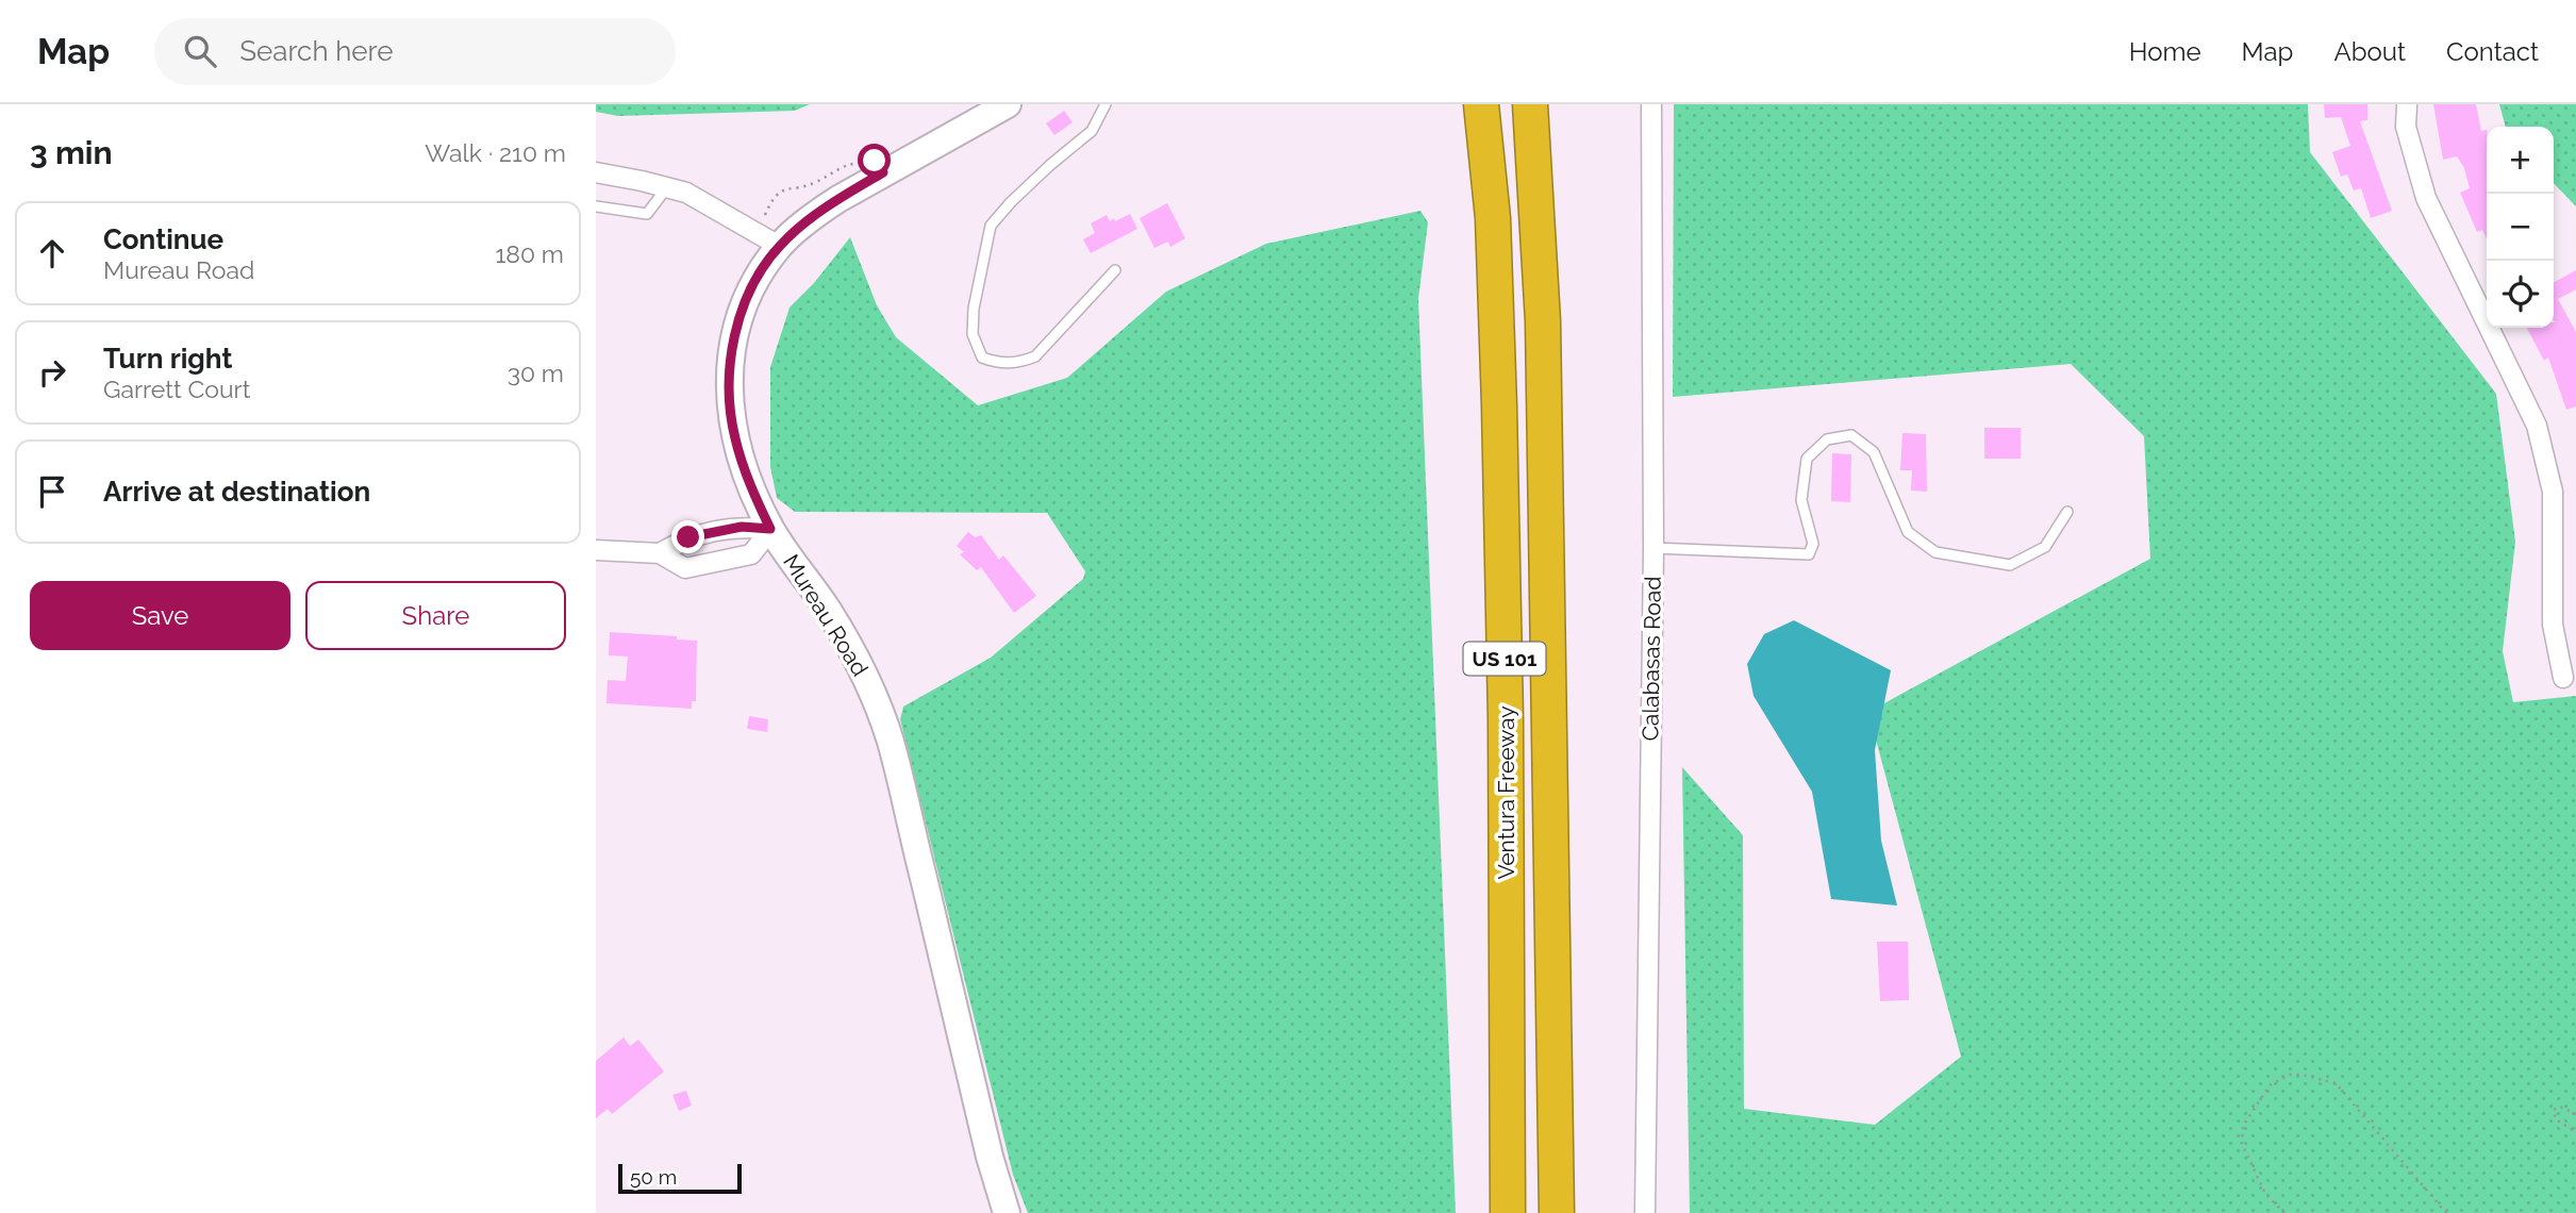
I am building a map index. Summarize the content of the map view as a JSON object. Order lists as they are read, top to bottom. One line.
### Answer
{"streets":{"highway":["US 101","Ventura Freeway"],"main road":["Mureau Road"],"street":["Calabasas Road"]},"scale_bar":"50 m","page":{"header":"Map","search":"Search here","nav":["Home","Map","About","Contact"],"heading":["3 min","Walk · 210 m"],"map_buttons":["+","−"],"list":[["Continue","Mureau Road","180 m"],["Turn right","Garrett Court","30 m"],"Arrive at destination"],"buttons":["Save","Share"],"scale":"50 m"}}
